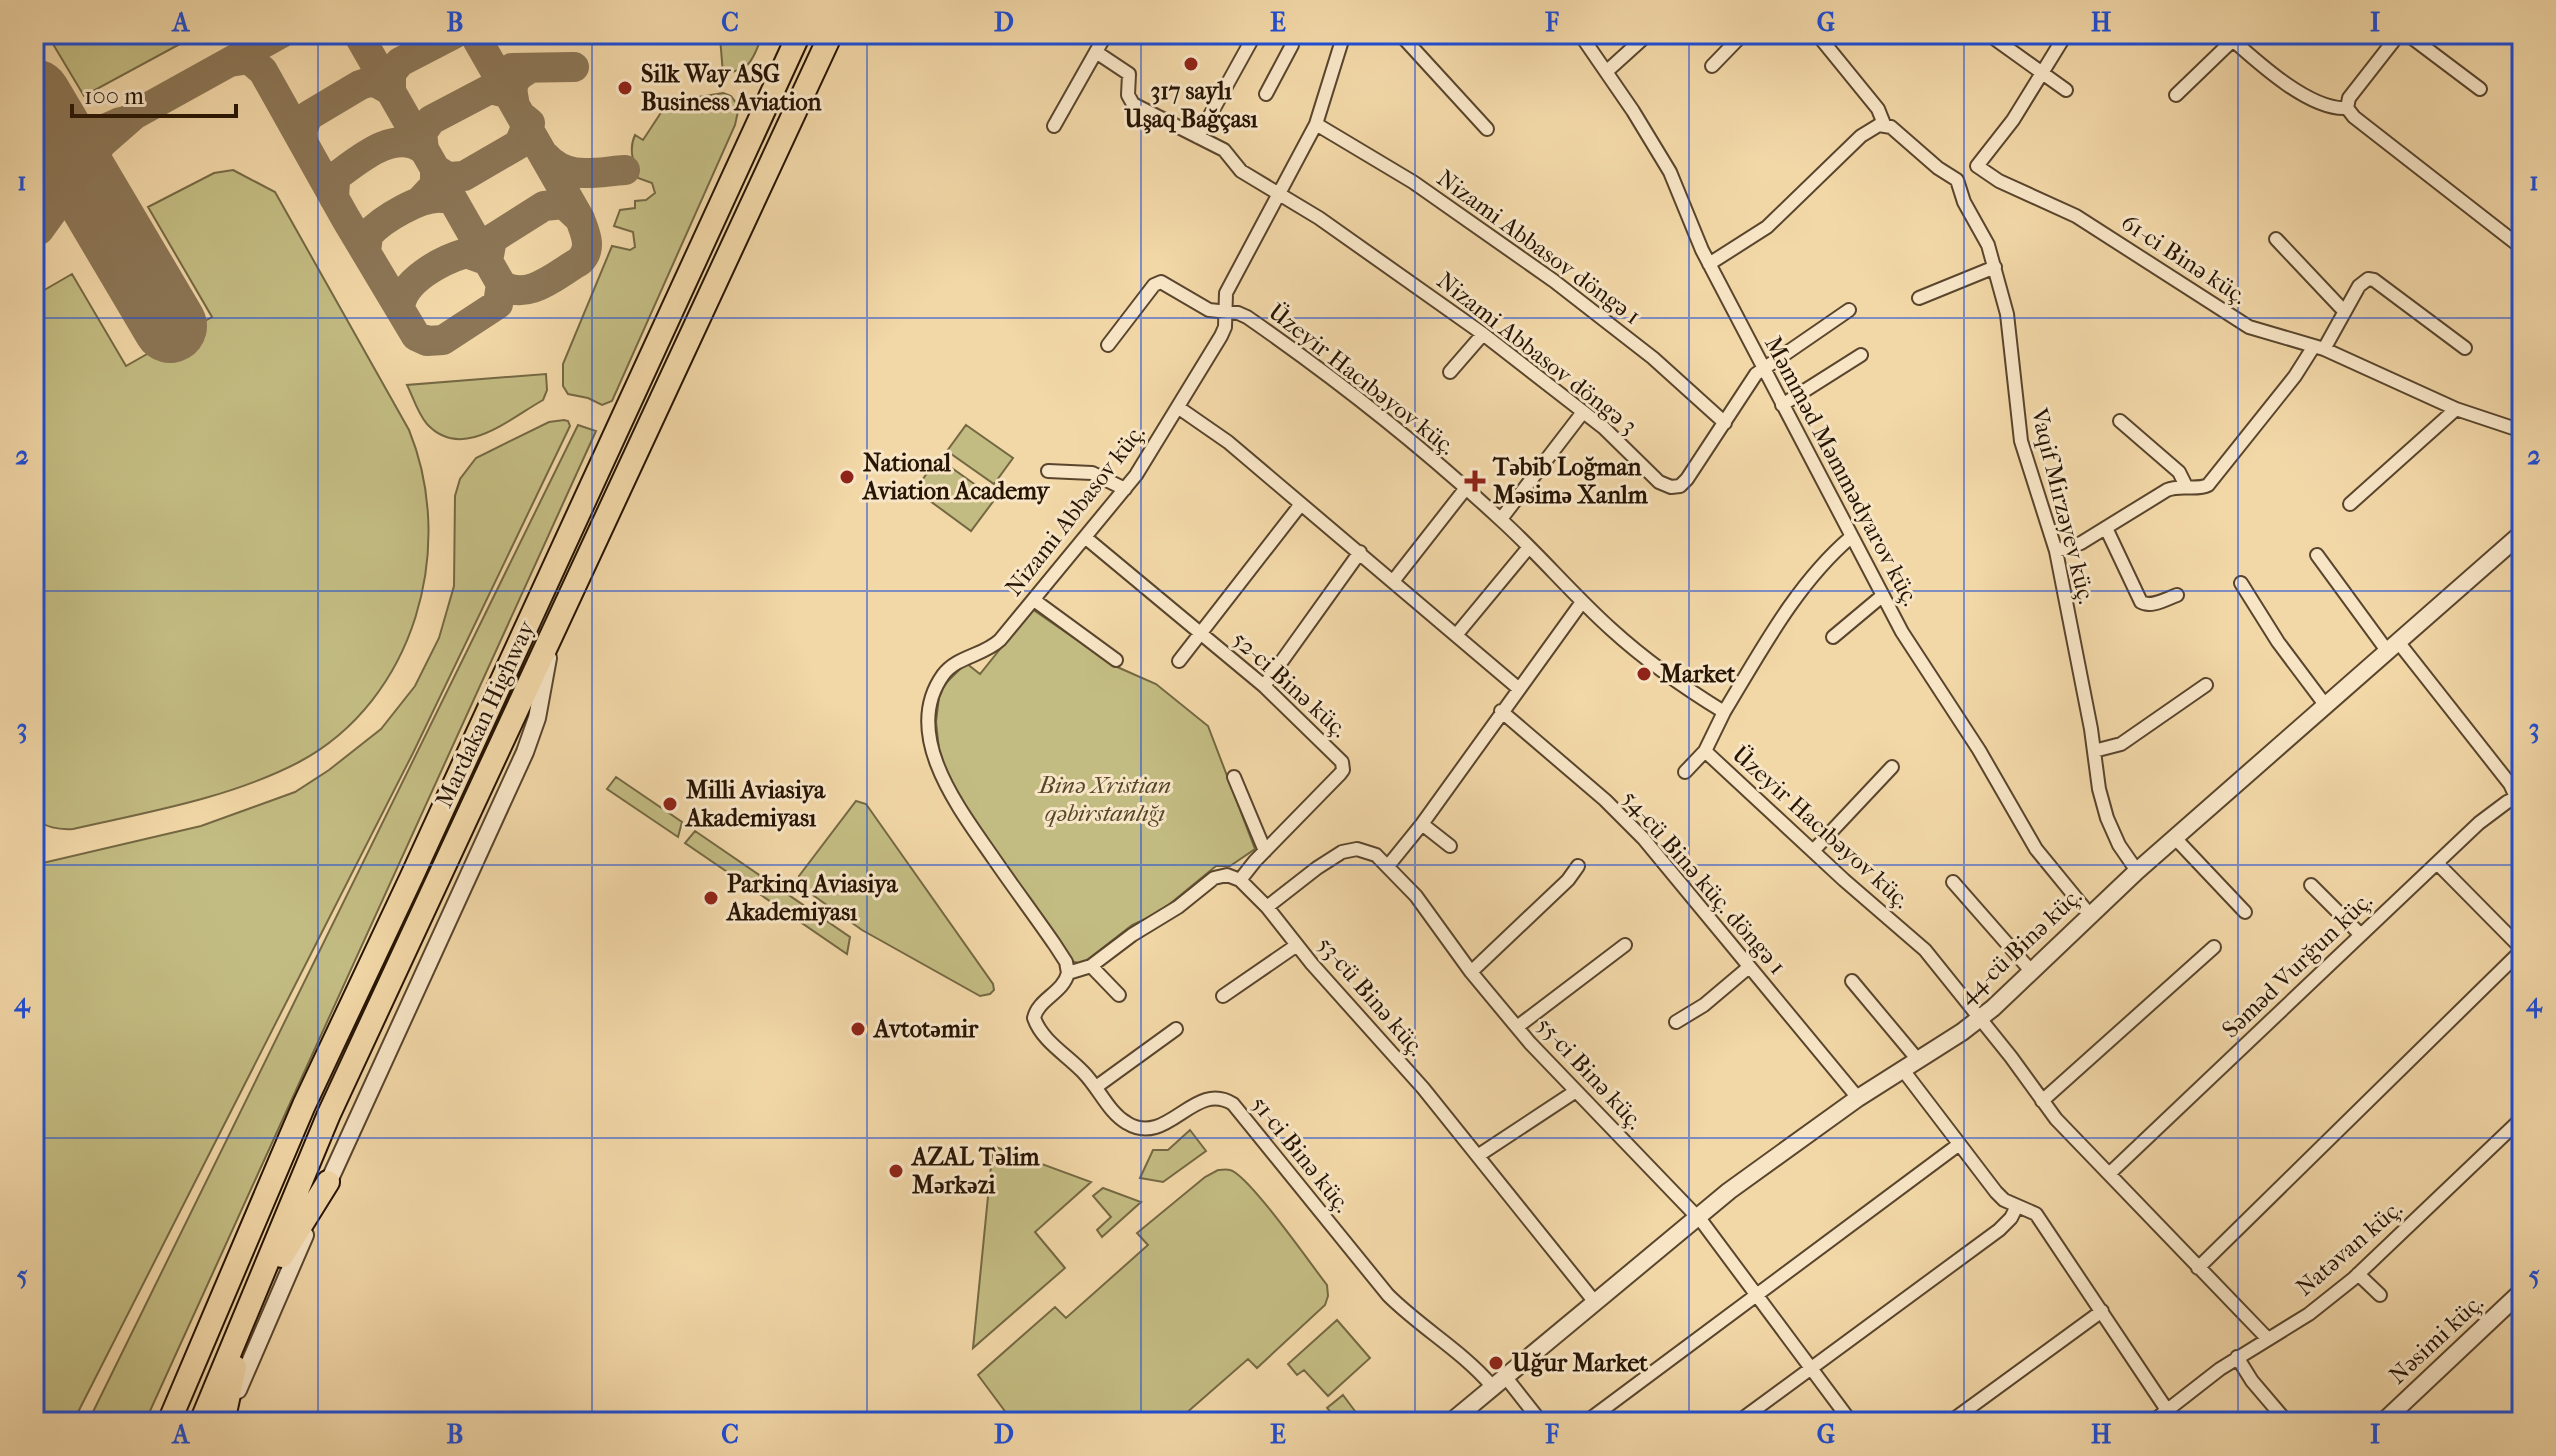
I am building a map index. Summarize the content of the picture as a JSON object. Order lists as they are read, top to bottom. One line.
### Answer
{"streets":{"highway":["Mardakan Highway"],"street":["Nizami Abbasov döngə 1","61-ci Binə küç.","Nizami Abbasov döngə 3","Üzeyir Hacıbəyov küç.","Məmməd Məmmədyarov küç.","Vaqif Mirzəyev küç.","Nizami Abbasov küç.","52-ci Binə küç.","54-cü Binə küç. döngə 1","44-cü Binə küç.","Səməd Vurğun küç.","53-cü Binə küç.","55-ci Binə küç.","51-ci Binə küç.","Natəvan küç.","Nəsimi küç."]},"crossings":[["Nizami Abbasov döngə 1","Nizami Abbasov döngə 3"],["Nizami Abbasov döngə 1","Nizami Abbasov küç."],["Nizami Abbasov döngə 3","Məmməd Məmmədyarov küç."],["Nizami Abbasov döngə 3","Nizami Abbasov küç."],["Üzeyir Hacıbəyov küç.","Nizami Abbasov küç."],["Üzeyir Hacıbəyov küç.","44-cü Binə küç."],["Üzeyir Hacıbəyov küç.","Səməd Vurğun küç."],["Üzeyir Hacıbəyov küç.","Natəvan küç."],["Məmməd Məmmədyarov küç.","44-cü Binə küç."],["Vaqif Mirzəyev küç.","44-cü Binə küç."],["Nizami Abbasov küç.","52-ci Binə küç."],["Nizami Abbasov küç.","51-ci Binə küç."],["52-ci Binə küç.","53-cü Binə küç."],["54-cü Binə küç. döngə 1","44-cü Binə küç."],["44-cü Binə küç.","53-cü Binə küç."],["44-cü Binə küç.","55-ci Binə küç."],["44-cü Binə küç.","51-ci Binə küç."],["53-cü Binə küç.","55-ci Binə küç."]],"parks":["Binə Xristian qəbirstanlığı"],"places":{"other":["317 saylı Uşaq Bağçası","Silk Way ASG Business Aviation","National Aviation Academy","Market","Milli Aviasiya Akademiyası","Parkinq Aviasiya Akademiyası","Avtotəmir","AZAL Təlim Mərkəzi","Uğur Market"],"health":["Təbib Loğman Məsimə Xanlm"]},"scale_bar":"100 m","grid":{"columns":["A","B","C","D","E","F","G","H","I"],"rows":["1","2","3","4","5"]}}
